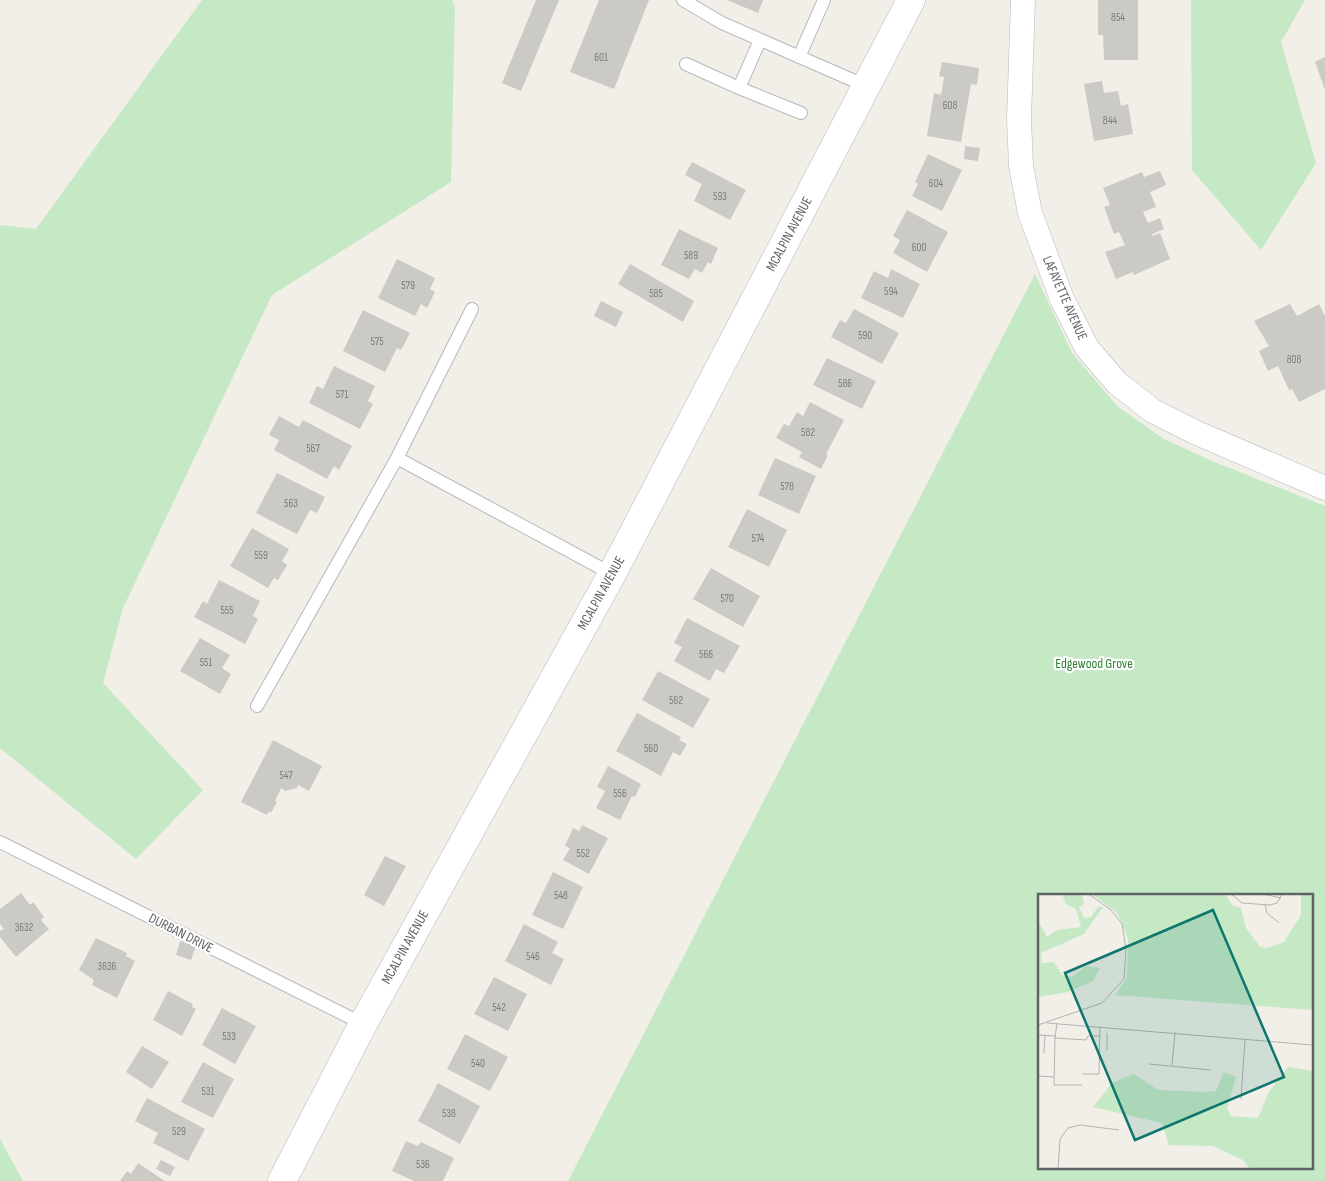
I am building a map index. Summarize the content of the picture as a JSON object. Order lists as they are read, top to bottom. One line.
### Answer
{"streets":{"street":["MCALPIN AVENUE","LAFAYETTE AVENUE"],"lane":["DURBAN DRIVE"]},"crossings":[["MCALPIN AVENUE","DURBAN DRIVE"]],"parks":["Edgewood Grove"],"house_numbers":["854","601","608","844","604","593","600","589","579","594","585","590","575","808","586","571","582","567","578","563","574","559","570","555","566","551","562","560","547","556","552","548","3632","546","3636","542","533","540","531","538","529","536"]}
